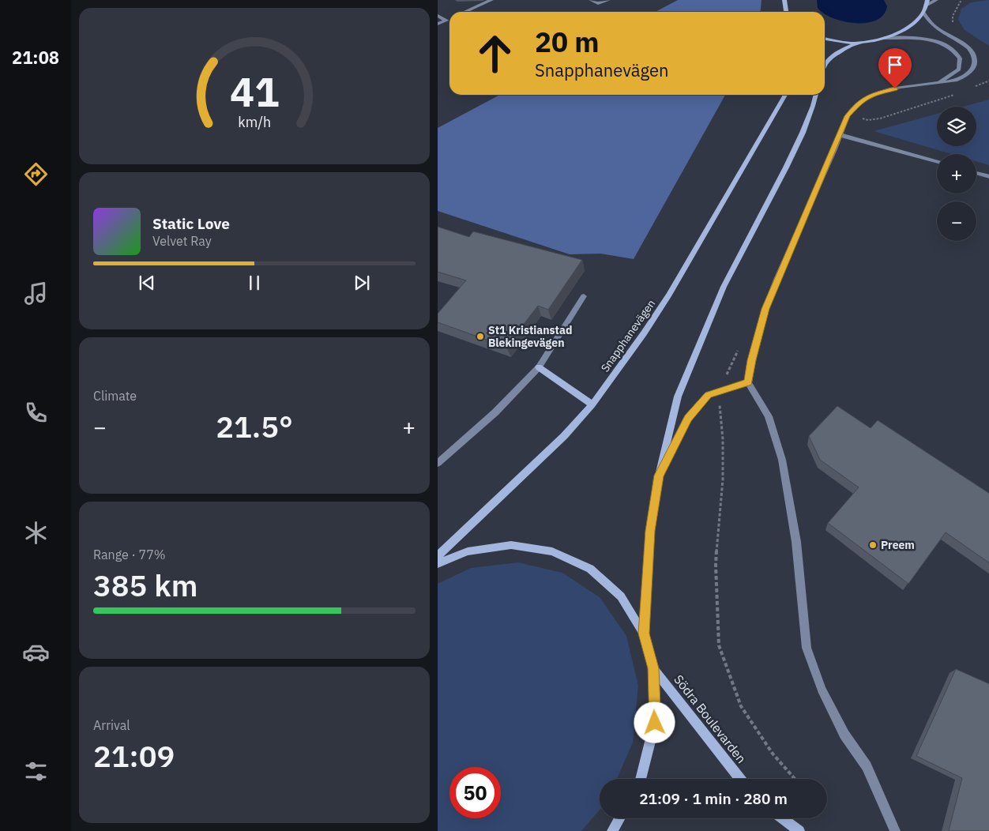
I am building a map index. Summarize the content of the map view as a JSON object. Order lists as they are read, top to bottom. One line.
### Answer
{"streets":{"main road":["Snapphanevägen","Södra Boulevarden"]},"places":["St1 Kristianstad Blekingevägen","Preem"],"page":{"tabs":"21:08","turn":["20 m","Snapphanevägen"],"map_buttons":["+","−"],"song":["Static Love","Velvet Ray"],"tile":["Climate",["Range · 77%","385 km"],["Arrival","21:09"]],"heat":["−","21.5°","+"],"limit":"50","trip":"21:09 · 1 min · 280 m","gauge":["41","km/h"]}}
